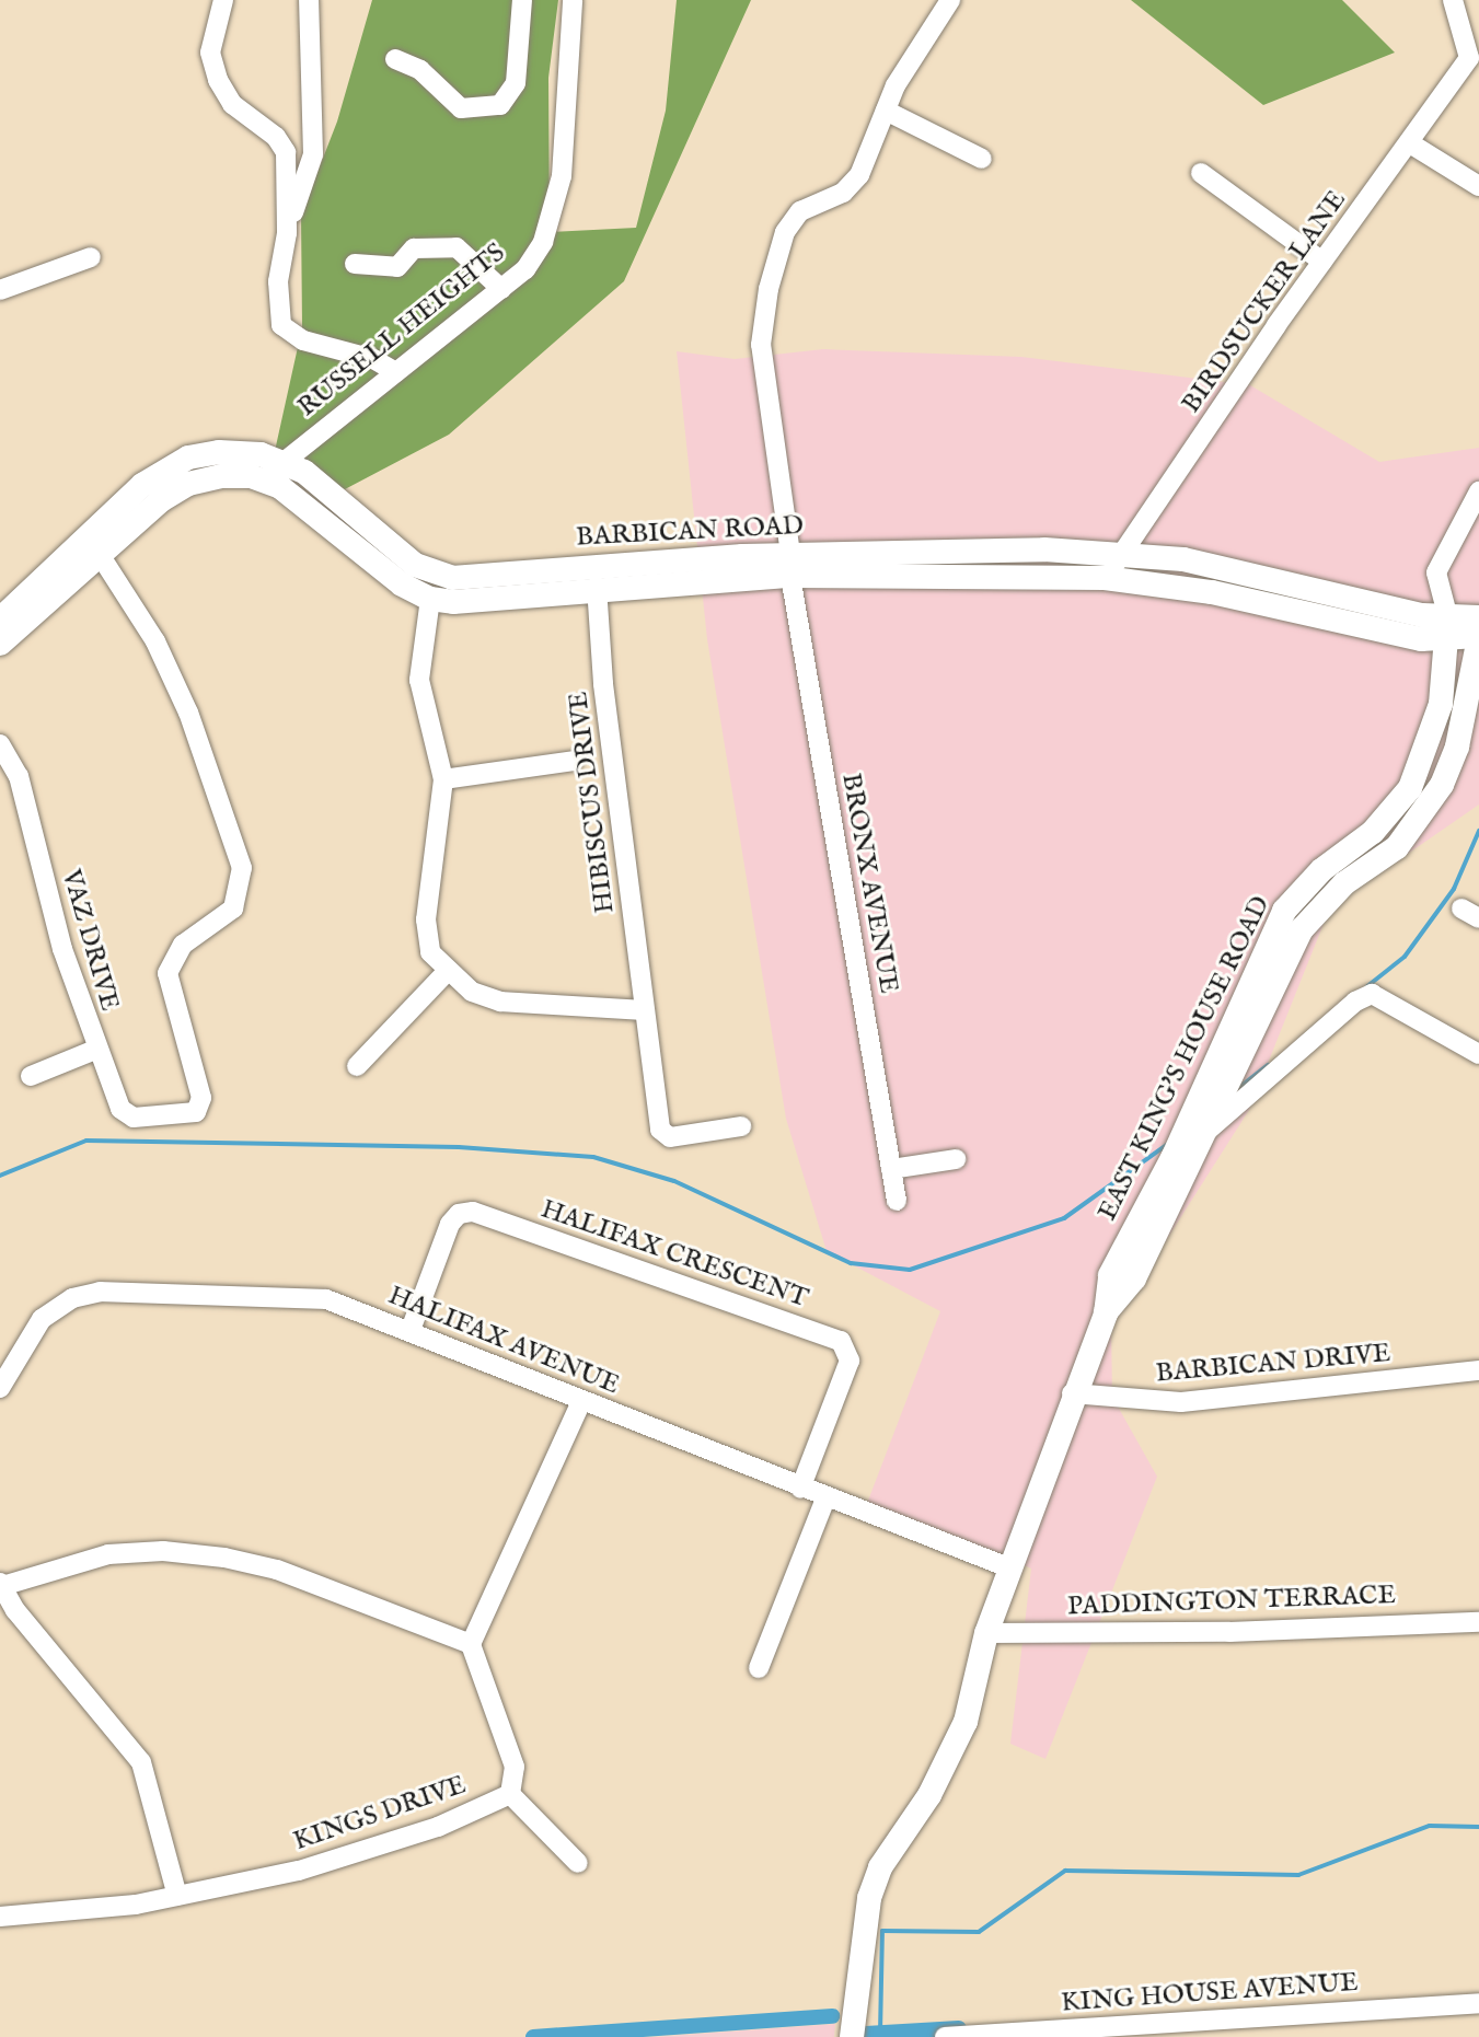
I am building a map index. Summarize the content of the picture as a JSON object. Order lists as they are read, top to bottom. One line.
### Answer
{"streets":{"main road":["BARBICAN ROAD","EAST KING'S HOUSE ROAD"],"street":["BIRDSUCKER LANE","RUSSELL HEIGHTS","HIBISCUS DRIVE","BRONX AVENUE","VAZ DRIVE","HALIFAX CRESCENT","HALIFAX AVENUE","BARBICAN DRIVE","PADDINGTON TERRACE","KINGS DRIVE","KING HOUSE AVENUE"]},"crossings":[["BIRDSUCKER LANE","BARBICAN ROAD"],["RUSSELL HEIGHTS","BARBICAN ROAD"],["BARBICAN ROAD","HIBISCUS DRIVE"],["BARBICAN ROAD","BRONX AVENUE"],["BARBICAN ROAD","VAZ DRIVE"],["BARBICAN ROAD","EAST KING'S HOUSE ROAD"],["EAST KING'S HOUSE ROAD","HALIFAX AVENUE"],["EAST KING'S HOUSE ROAD","BARBICAN DRIVE"],["EAST KING'S HOUSE ROAD","PADDINGTON TERRACE"],["HALIFAX CRESCENT","HALIFAX AVENUE"]]}
